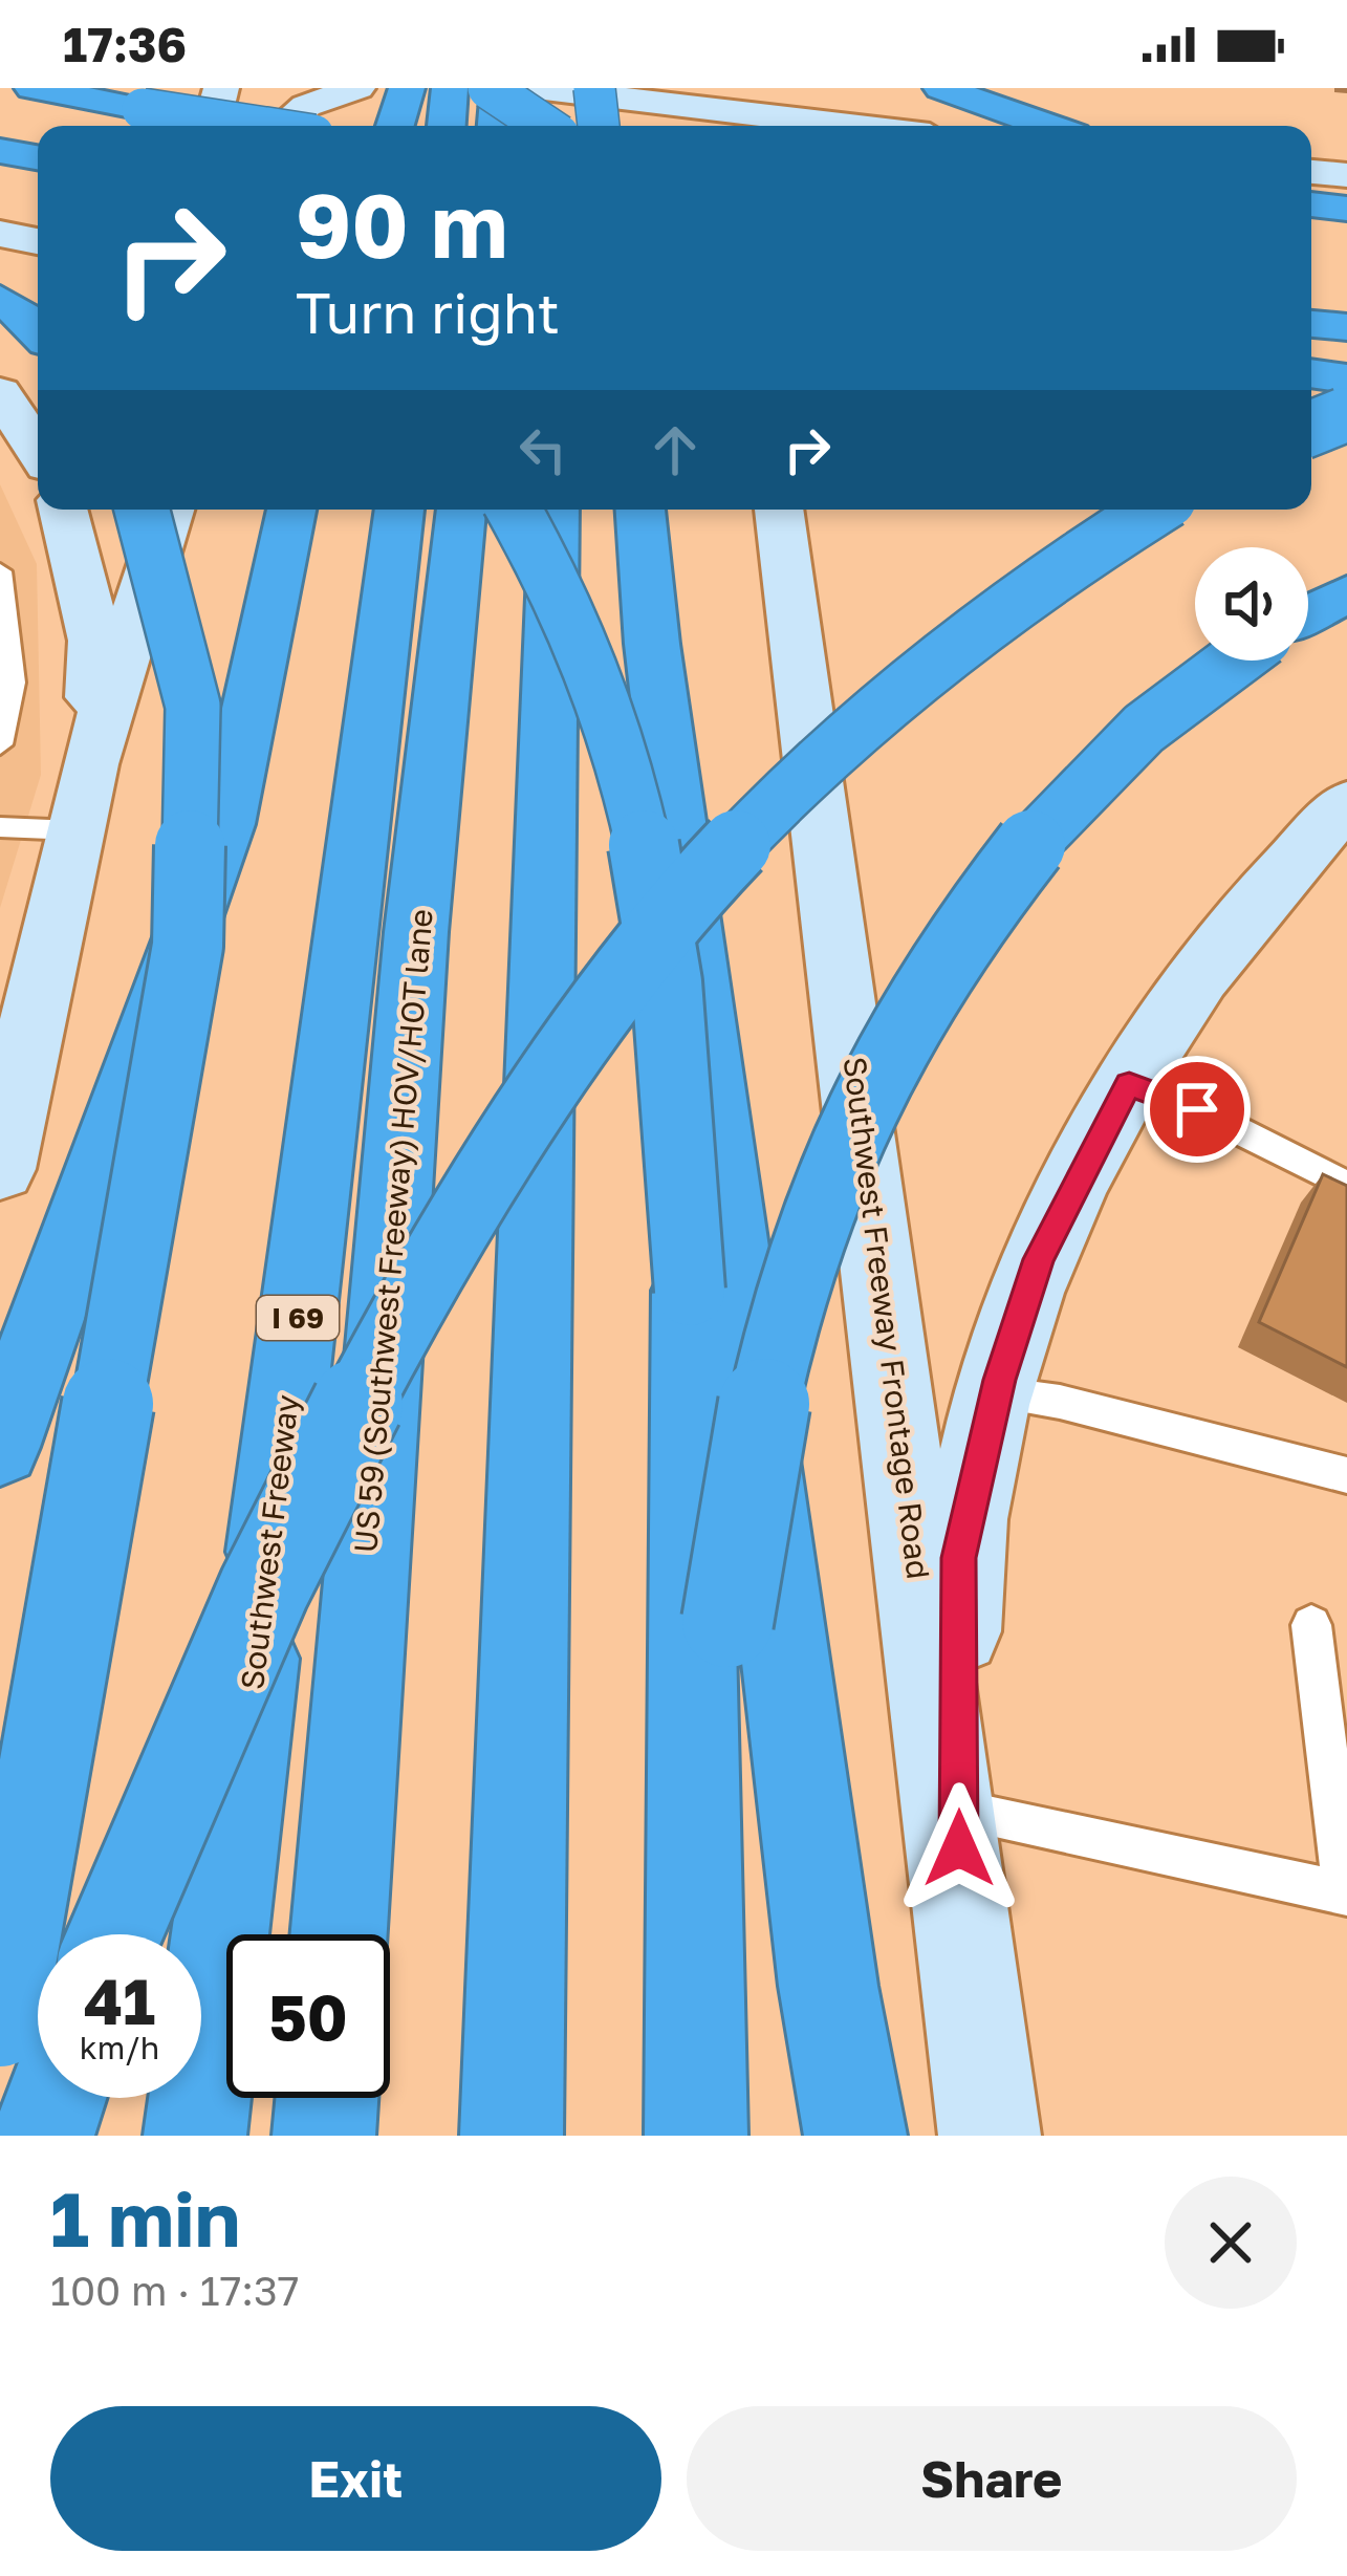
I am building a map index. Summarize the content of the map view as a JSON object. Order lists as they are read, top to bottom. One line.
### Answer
{"streets":{"highway":["US 59 (Southwest Freeway) HOV/HOT lane","I 69","Southwest Freeway"],"main road":["Southwest Freeway Frontage Road"]},"page":{"status":"17:36","turn":["90 m","Turn right"],"speed":"41 km/h","limit":"50","heading":["1 min","100 m · 17:37"],"buttons":["Exit","Share"]}}
